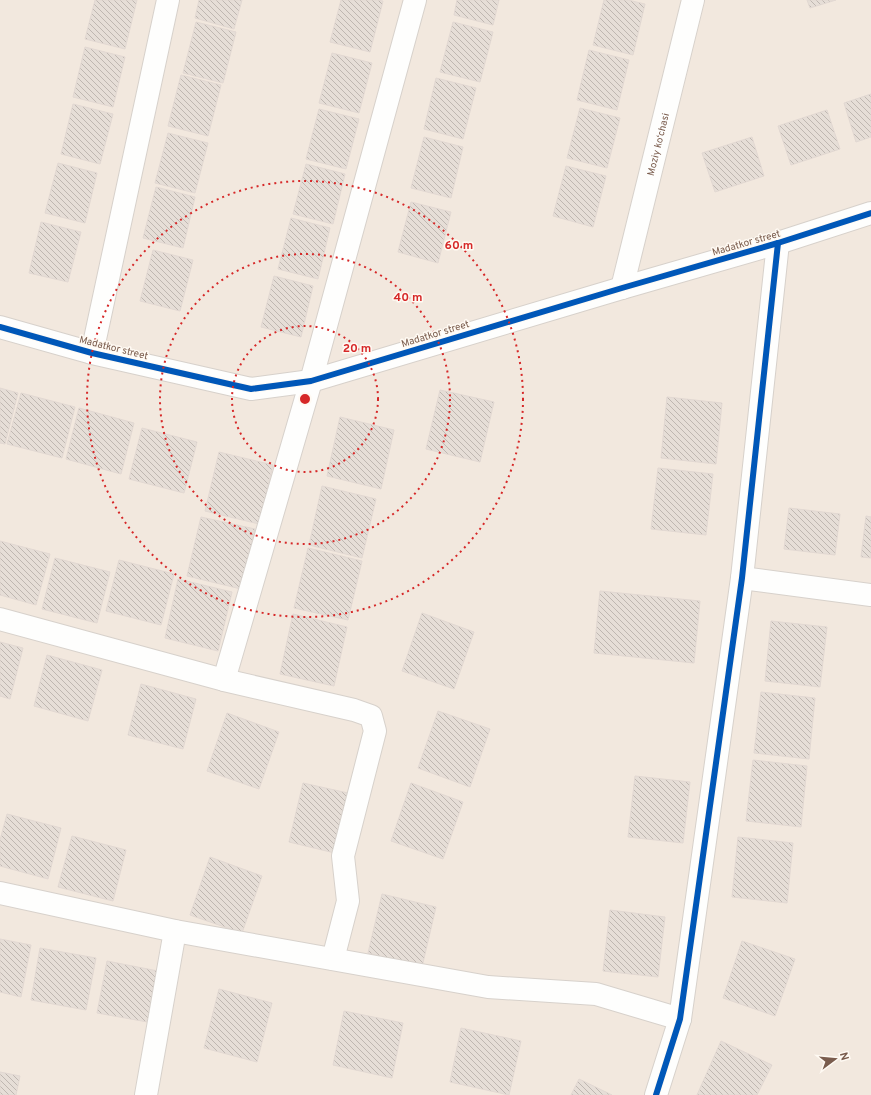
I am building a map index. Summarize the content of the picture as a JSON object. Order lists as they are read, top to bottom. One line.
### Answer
{"streets":{"street":["Moziy ko‘chasi","Madatkor street"]},"crossings":[["Moziy ko‘chasi","Madatkor street"]],"north":"right","rings":["60 m","40 m","20 m"]}
